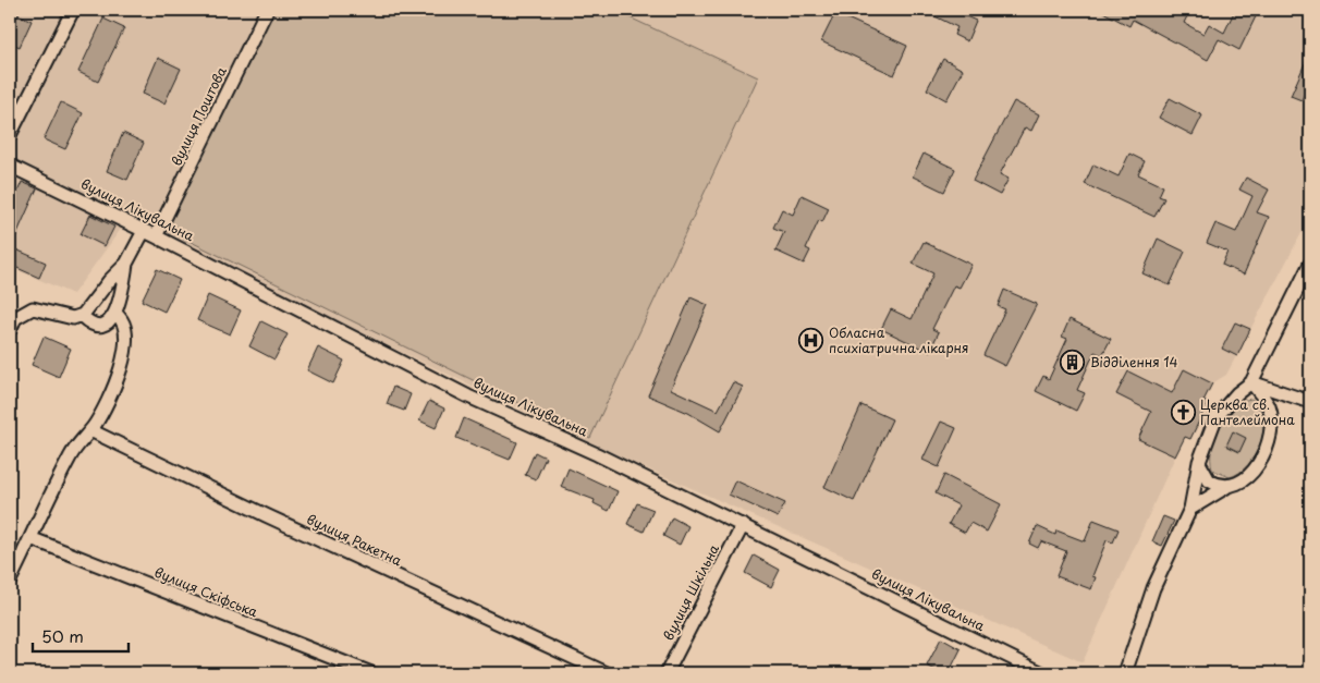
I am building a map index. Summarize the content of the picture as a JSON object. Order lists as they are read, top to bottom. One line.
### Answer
{"streets":{"street":["вулиця Поштова","вулиця Лікувальна","вулиця Ракетна","вулиця Скіфська","вулиця Шкільна"]},"crossings":[["вулиця Поштова","вулиця Лікувальна"],["вулиця Лікувальна","вулиця Шкільна"]],"places":{"hospital":["Обласна психіатрична лікарня"],"building":["Відділення 14"],"church":["Церква св. Пантелеймона"]},"scale_bar":"50 m"}
